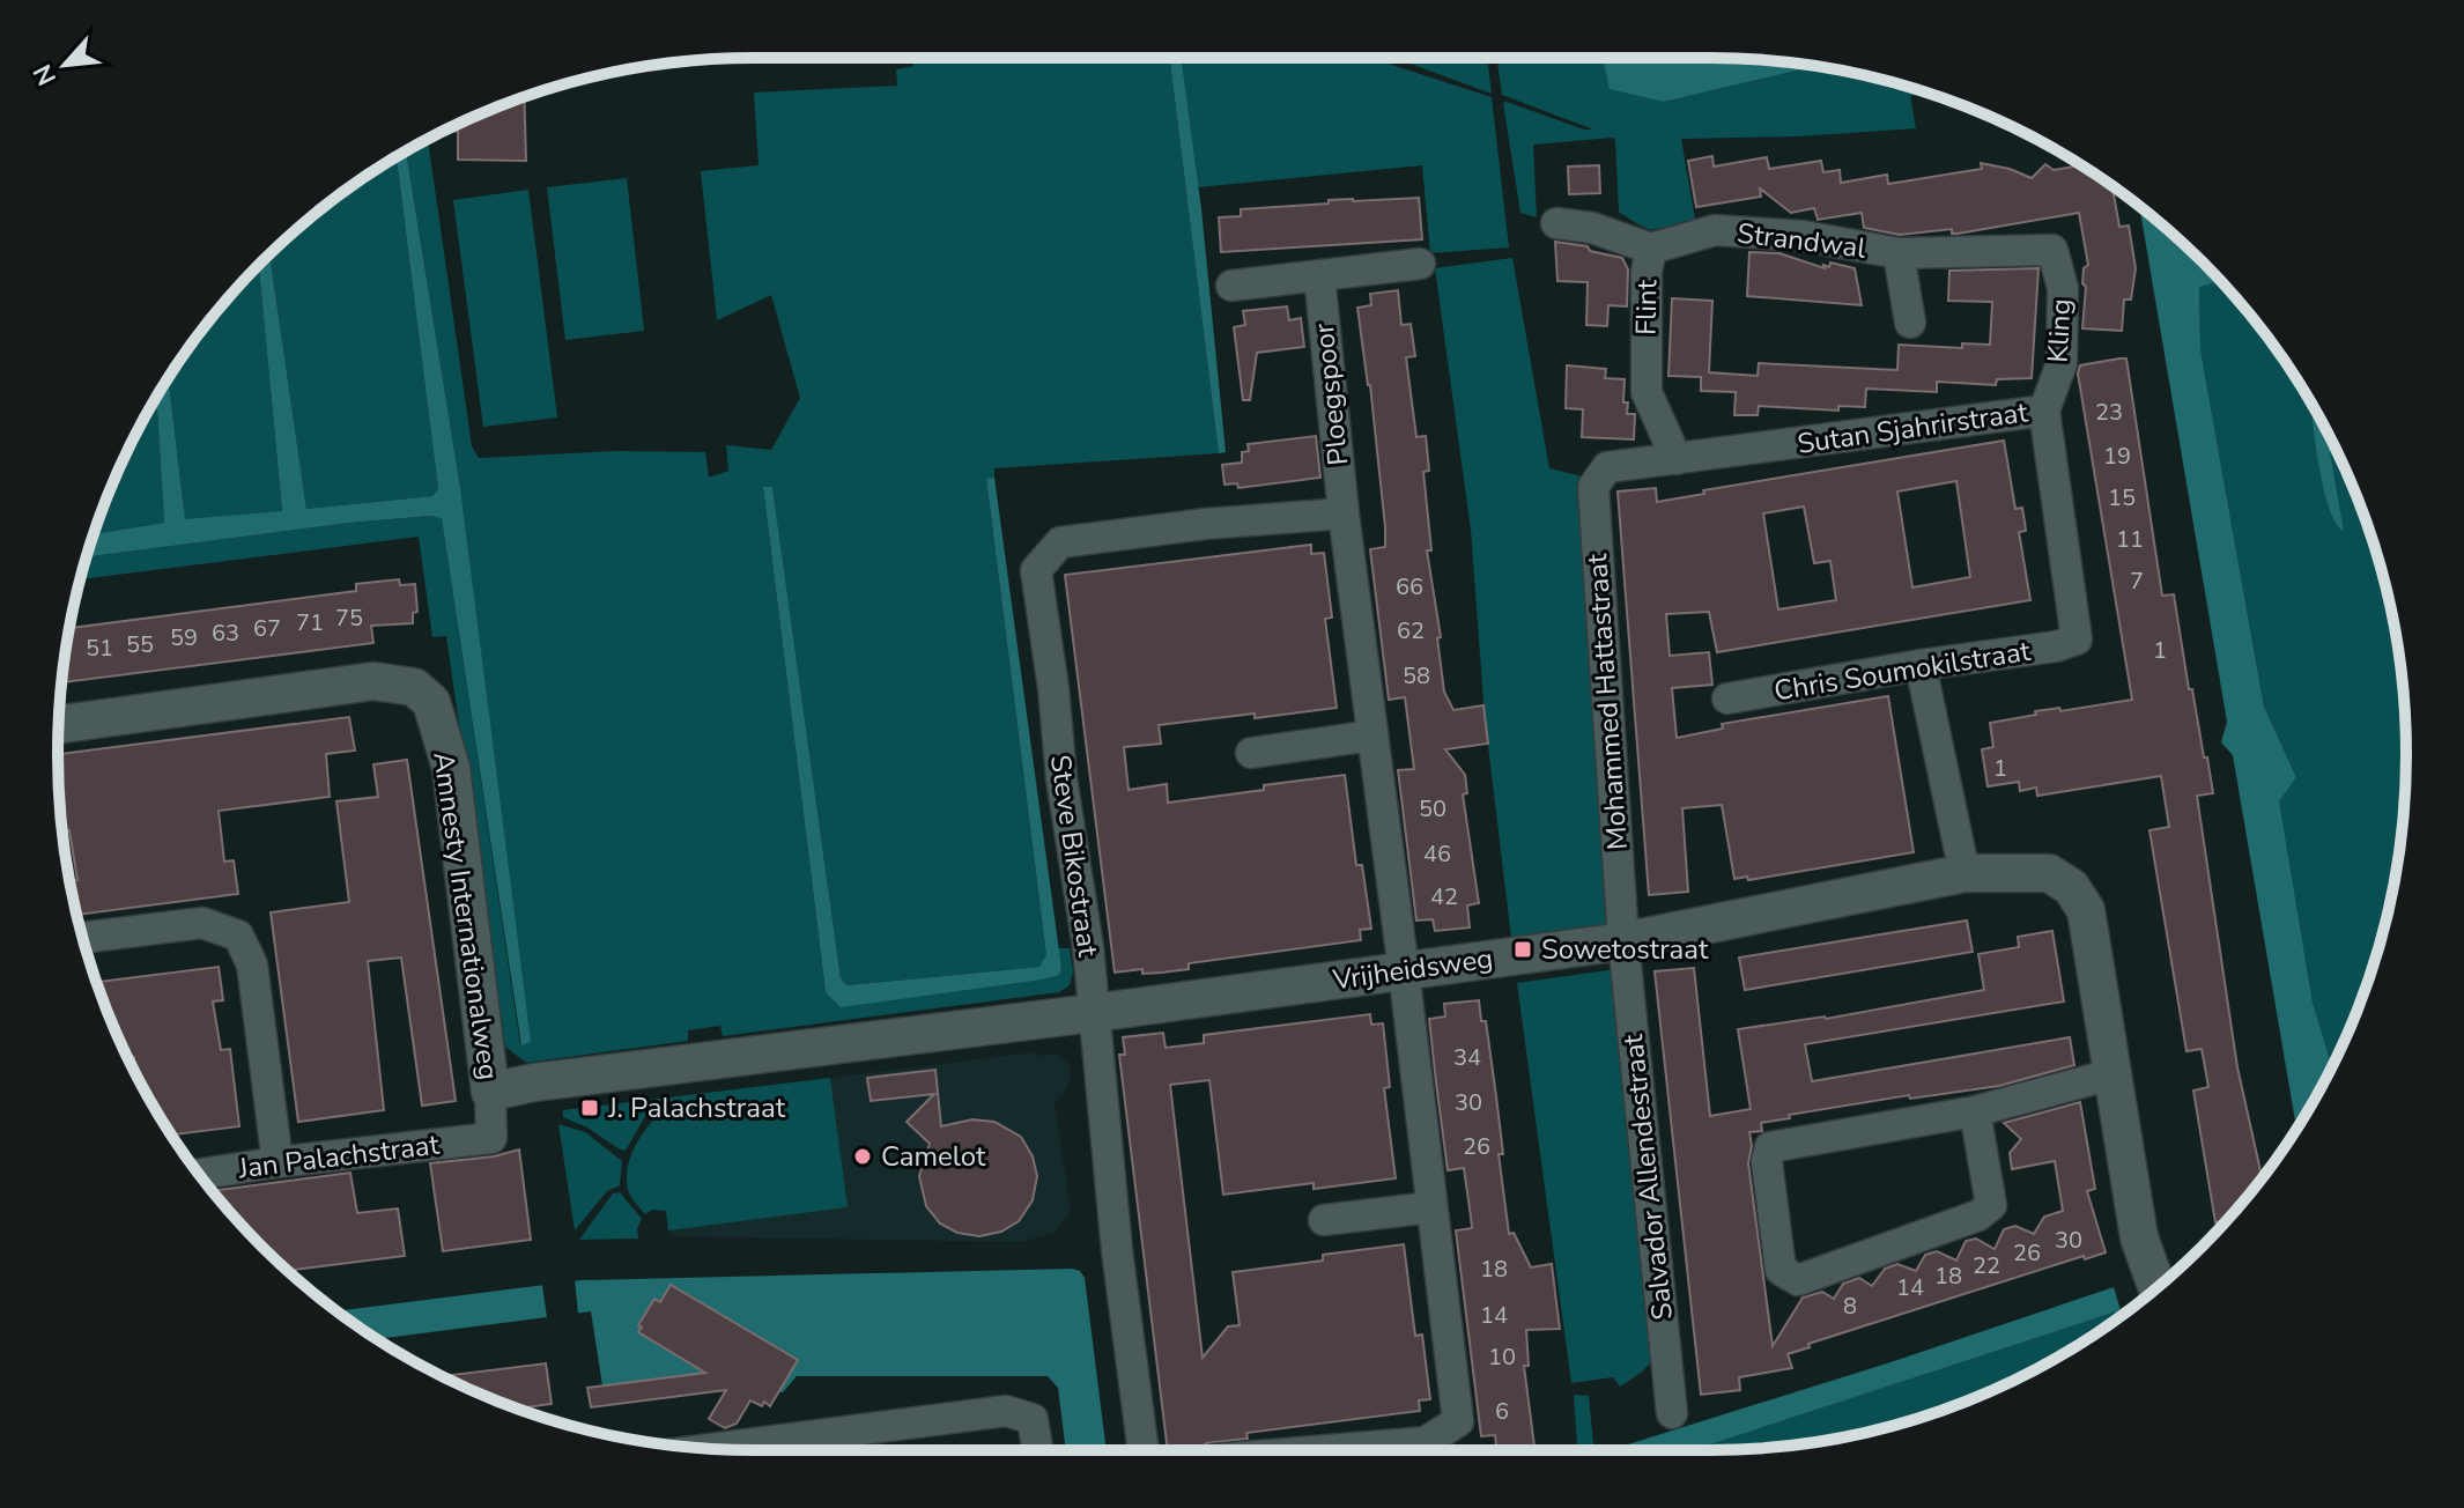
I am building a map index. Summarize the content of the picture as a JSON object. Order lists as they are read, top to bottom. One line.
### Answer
{"streets":{"street":["Strandwal","Flint","Kling","Ploegspoor","Sutan Sjahrirstraat","Chris Soumokilstraat","Mohammed Hattastraat","Steve Bikostraat","Amnesty Internationalweg","Vrijheidsweg","Jan Palachstraat","Salvador Allendestraat"]},"crossings":[["Strandwal","Flint"],["Strandwal","Kling"],["Flint","Sutan Sjahrirstraat"],["Kling","Sutan Sjahrirstraat"],["Ploegspoor","Steve Bikostraat"],["Sutan Sjahrirstraat","Chris Soumokilstraat"],["Sutan Sjahrirstraat","Mohammed Hattastraat"],["Mohammed Hattastraat","Vrijheidsweg"],["Mohammed Hattastraat","Salvador Allendestraat"],["Steve Bikostraat","Vrijheidsweg"],["Amnesty Internationalweg","Vrijheidsweg"],["Amnesty Internationalweg","Jan Palachstraat"],["Vrijheidsweg","Salvador Allendestraat"]],"places":{"transit":["Sowetostraat","J. Palachstraat"],"other":["Camelot"]},"house_numbers":["23","19","15","11","7","66","75","71","67","62","63","59","55","51","1","58","1","50","46","42","34","30","26","30","26","22","18","18","14","8","14","10","6"],"north":"bottom left"}
